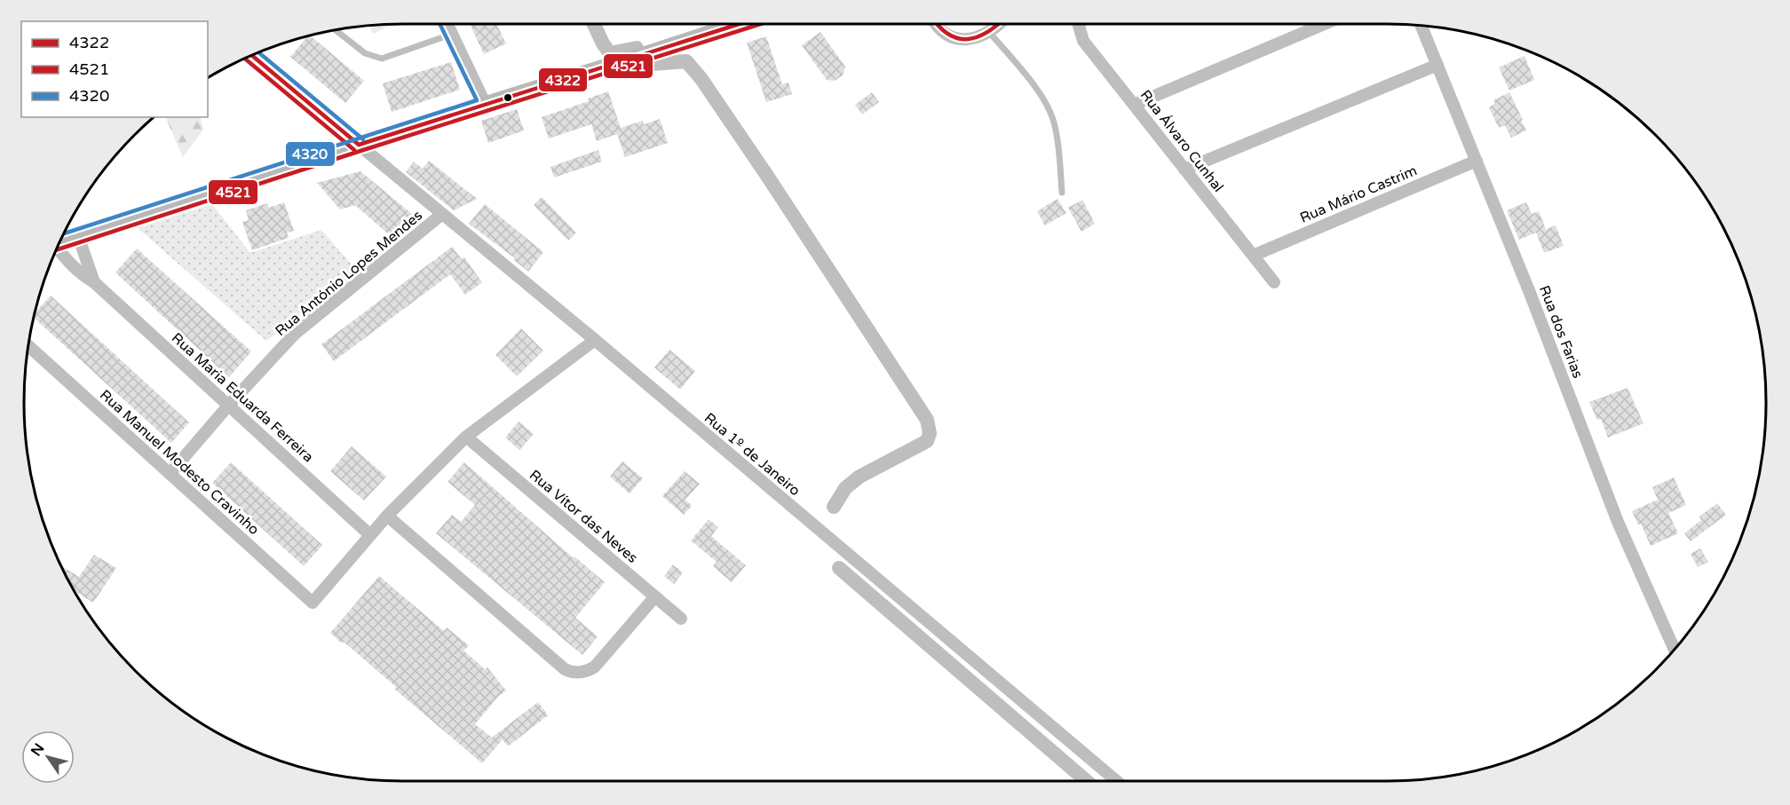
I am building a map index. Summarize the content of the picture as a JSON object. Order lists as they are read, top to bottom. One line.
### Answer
{"streets":{"street":["Rua Álvaro Cunhal","Rua Mário Castrim","Rua António Lopes Mendes","Rua dos Farias","Rua Maria Eduarda Ferreira","Rua 1º de Janeiro","Rua Manuel Modesto Cravinho","Rua Vítor das Neves"]},"crossings":[["Rua Álvaro Cunhal","Rua Mário Castrim"],["Rua Mário Castrim","Rua dos Farias"],["Rua António Lopes Mendes","Rua Maria Eduarda Ferreira"],["Rua António Lopes Mendes","Rua 1º de Janeiro"],["Rua António Lopes Mendes","Rua Manuel Modesto Cravinho"],["Rua Maria Eduarda Ferreira","Rua Manuel Modesto Cravinho"]],"lines":["transit line 4322","transit line 4521","transit line 4320"],"legend":["4322","4521","4320"],"north":"top left"}
